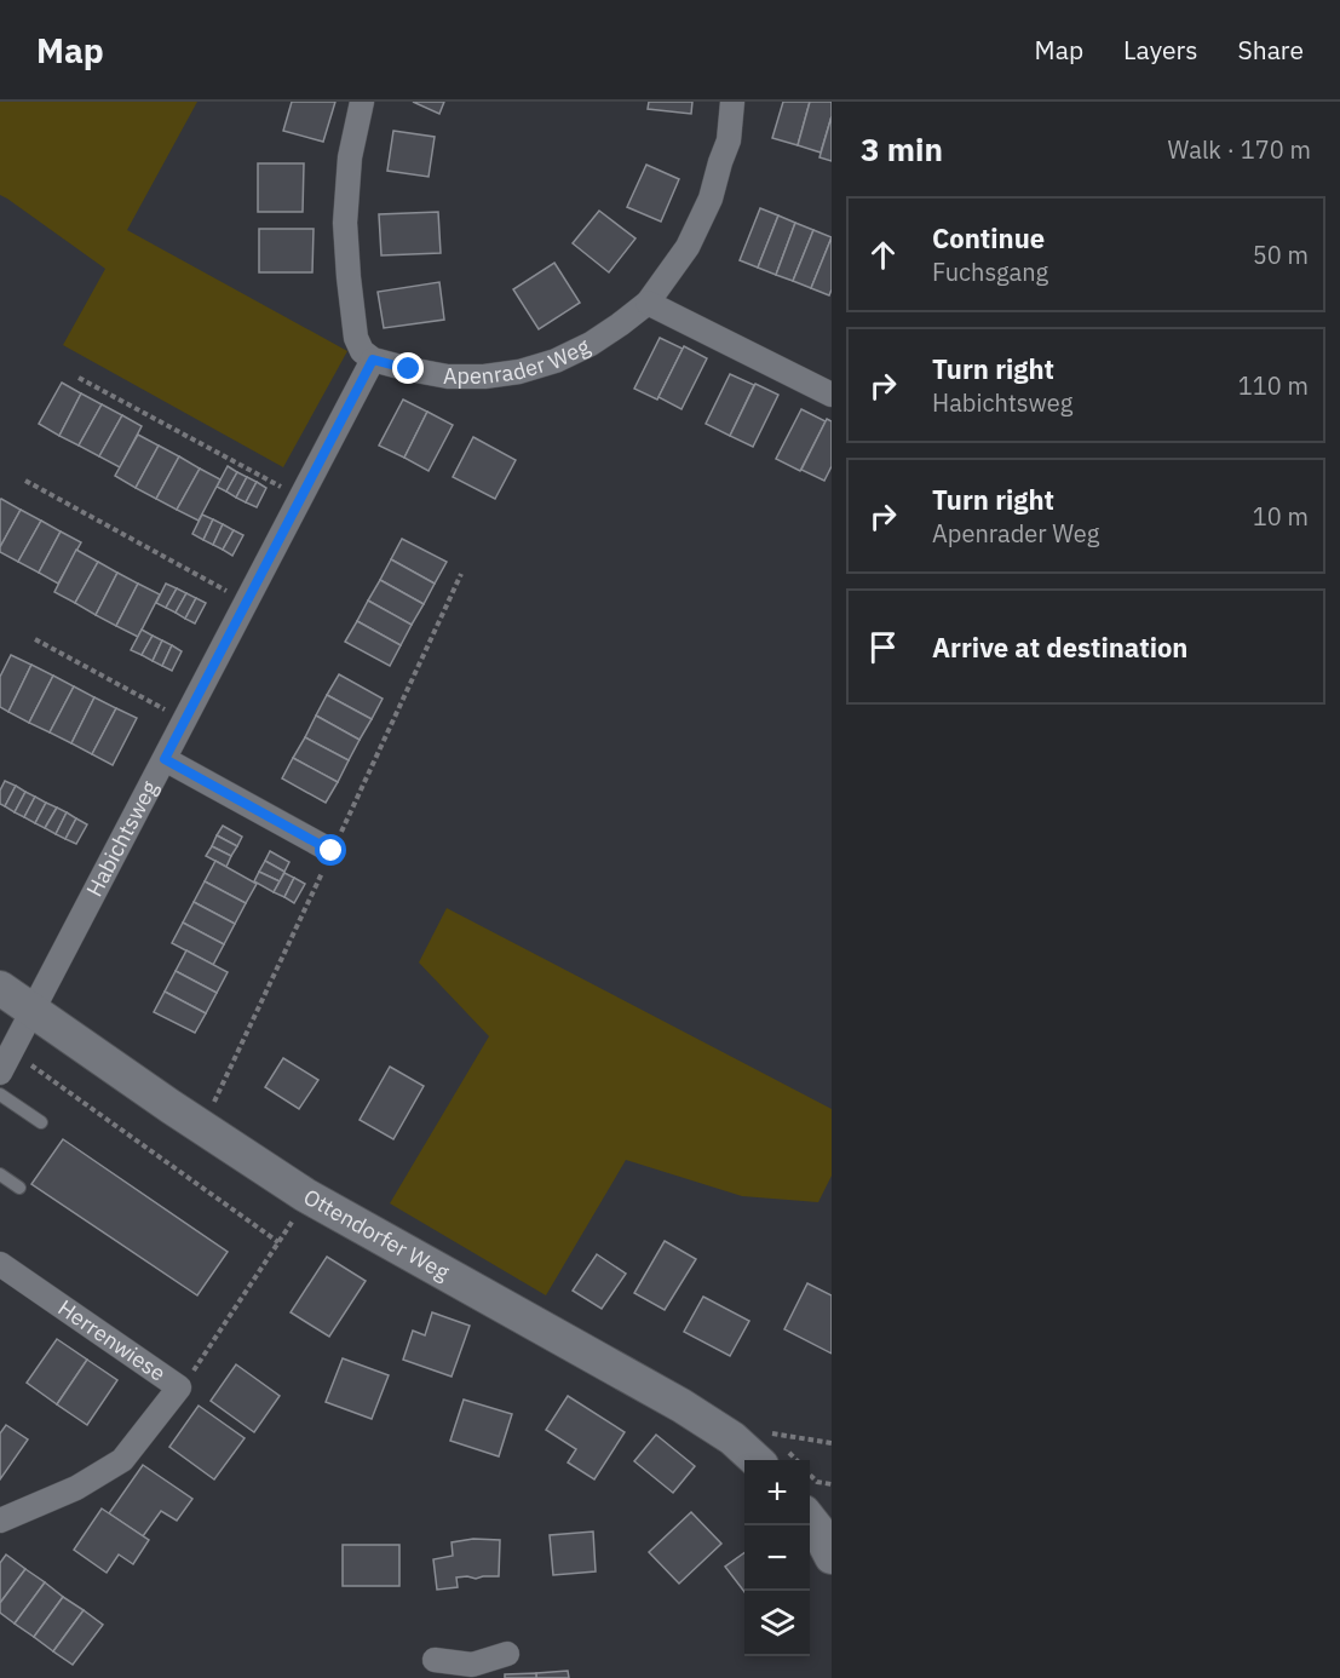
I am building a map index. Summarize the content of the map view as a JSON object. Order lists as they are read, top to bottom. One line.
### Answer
{"streets":{"main road":["Ottendorfer Weg"],"street":["Apenrader Weg","Habichtsweg","Herrenwiese"]},"crossings":[["Apenrader Weg","Habichtsweg"],["Habichtsweg","Ottendorfer Weg"]],"page":{"header":"Map","nav":["Map","Layers","Share"],"heading":["3 min","Walk · 170 m"],"list":[["Continue","Fuchsgang","50 m"],["Turn right","Habichtsweg","110 m"],["Turn right","Apenrader Weg","10 m"],"Arrive at destination"],"map_buttons":["+","−"]}}
